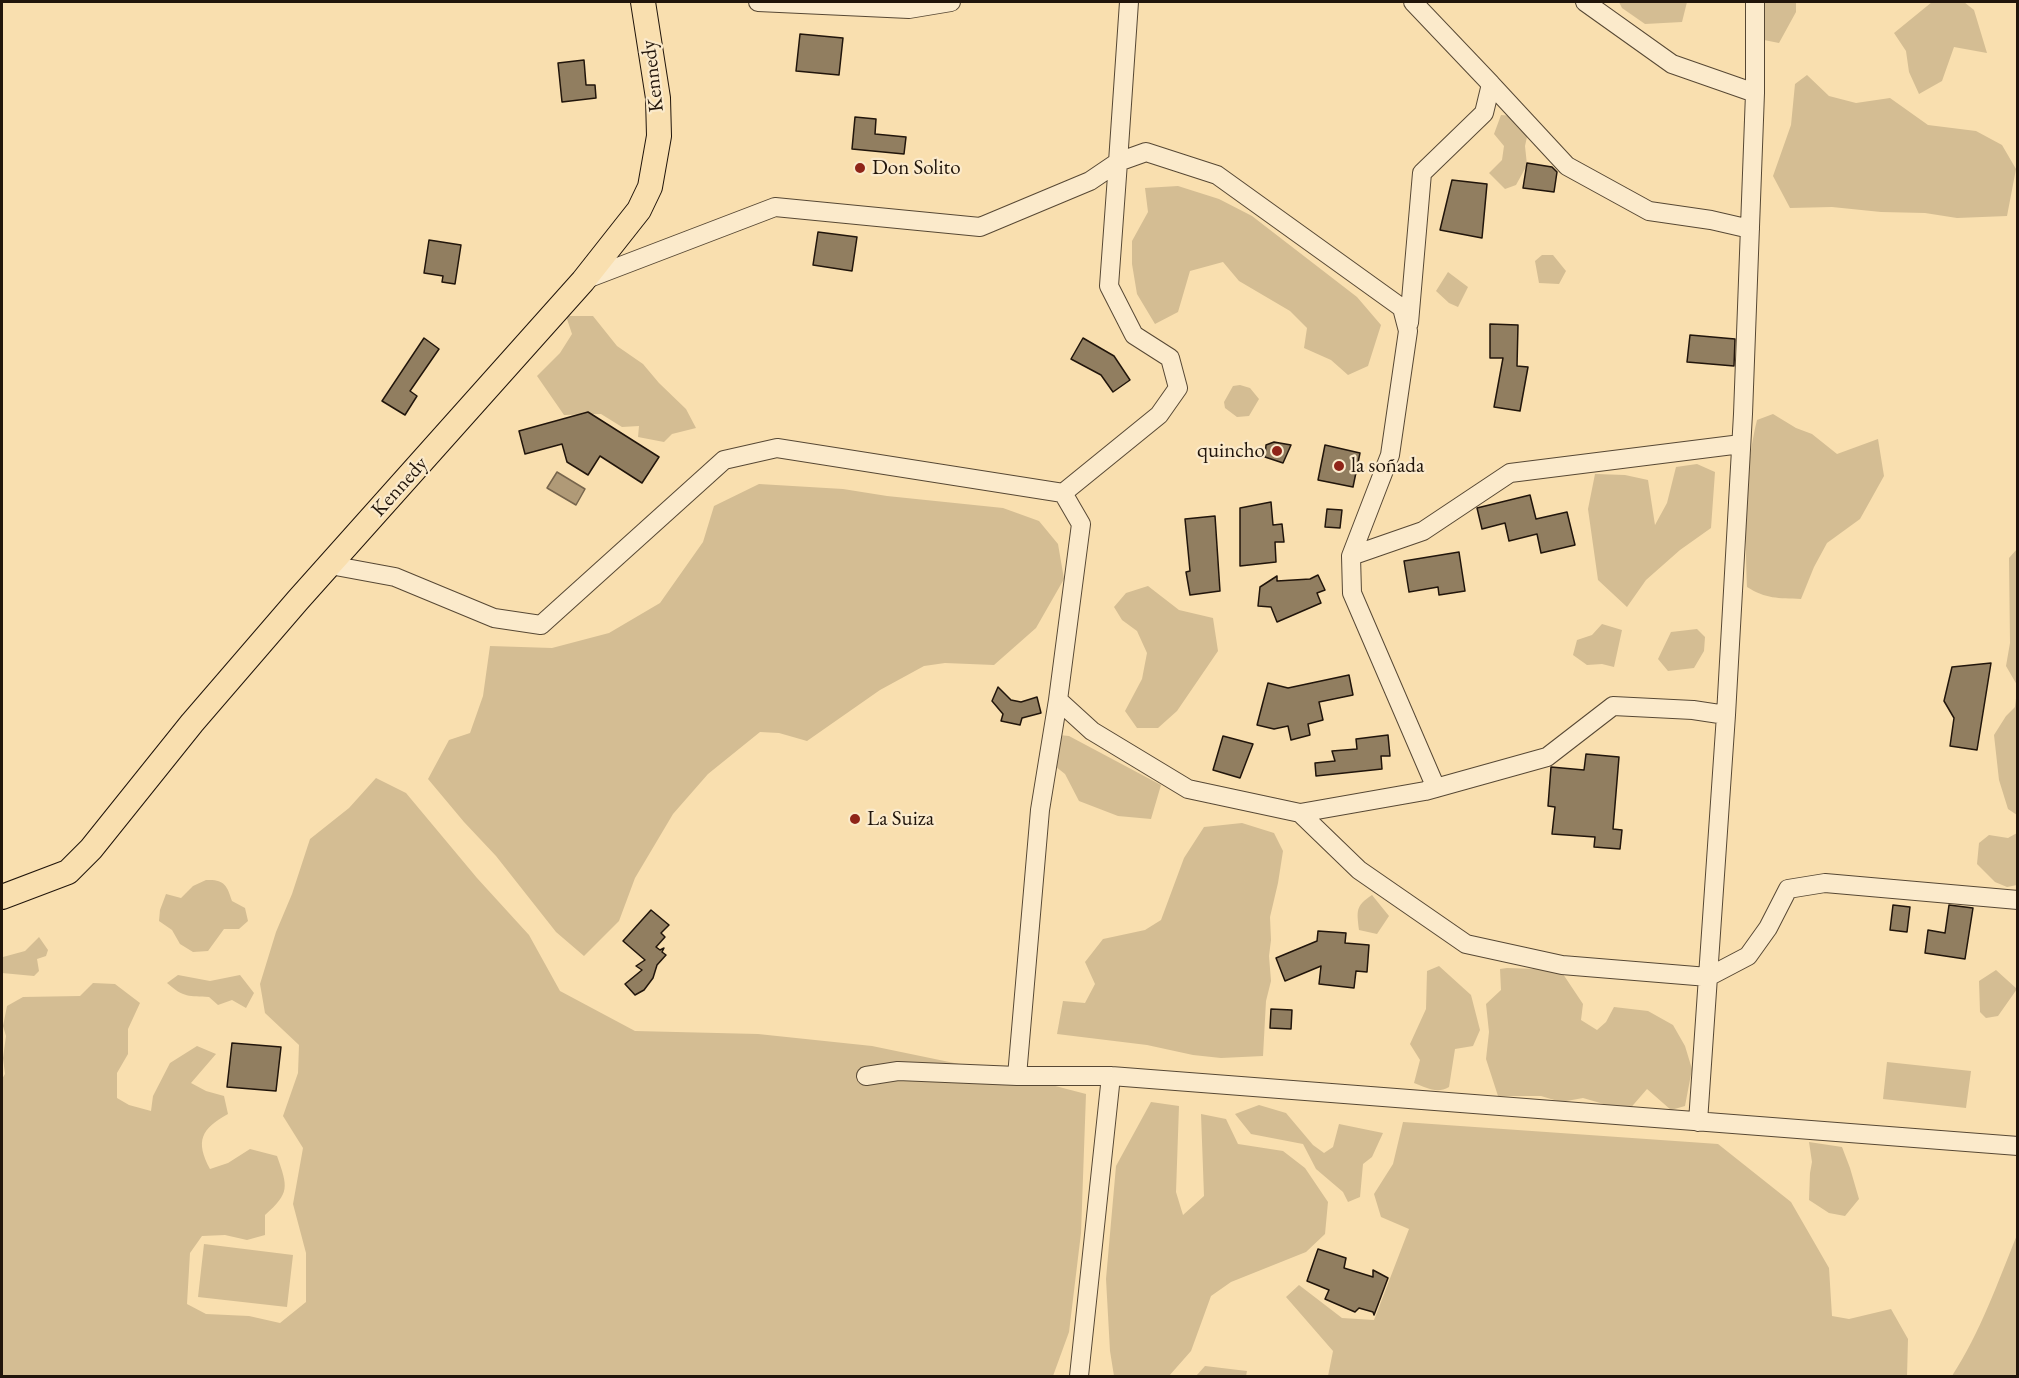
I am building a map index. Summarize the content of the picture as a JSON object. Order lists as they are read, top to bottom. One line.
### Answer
{"streets":{"main road":["Kennedy"]},"places":["Don Solito","quincho","la soñada","La Suiza"]}
